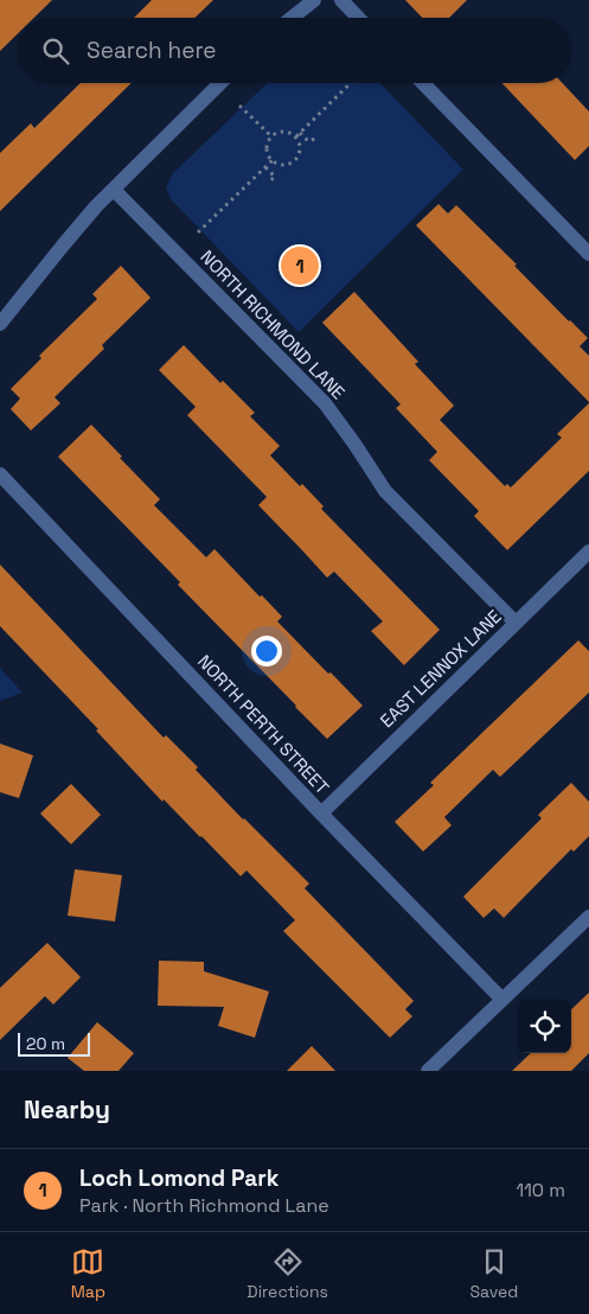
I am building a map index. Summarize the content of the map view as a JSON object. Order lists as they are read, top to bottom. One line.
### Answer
{"streets":{"street":["NORTH RICHMOND LANE","EAST LENNOX LANE","NORTH PERTH STREET"]},"crossings":[["NORTH RICHMOND LANE","EAST LENNOX LANE"],["EAST LENNOX LANE","NORTH PERTH STREET"]],"scale_bar":"20 m","page":{"search":"Search here","pins":"1","scale":"20 m","heading":"Nearby","list":[{"mark":"1","name":"Loch Lomond Park","note":"Park · North Richmond Lane","value":"110 m"}],"nav":["Map","Directions","Saved"]}}
